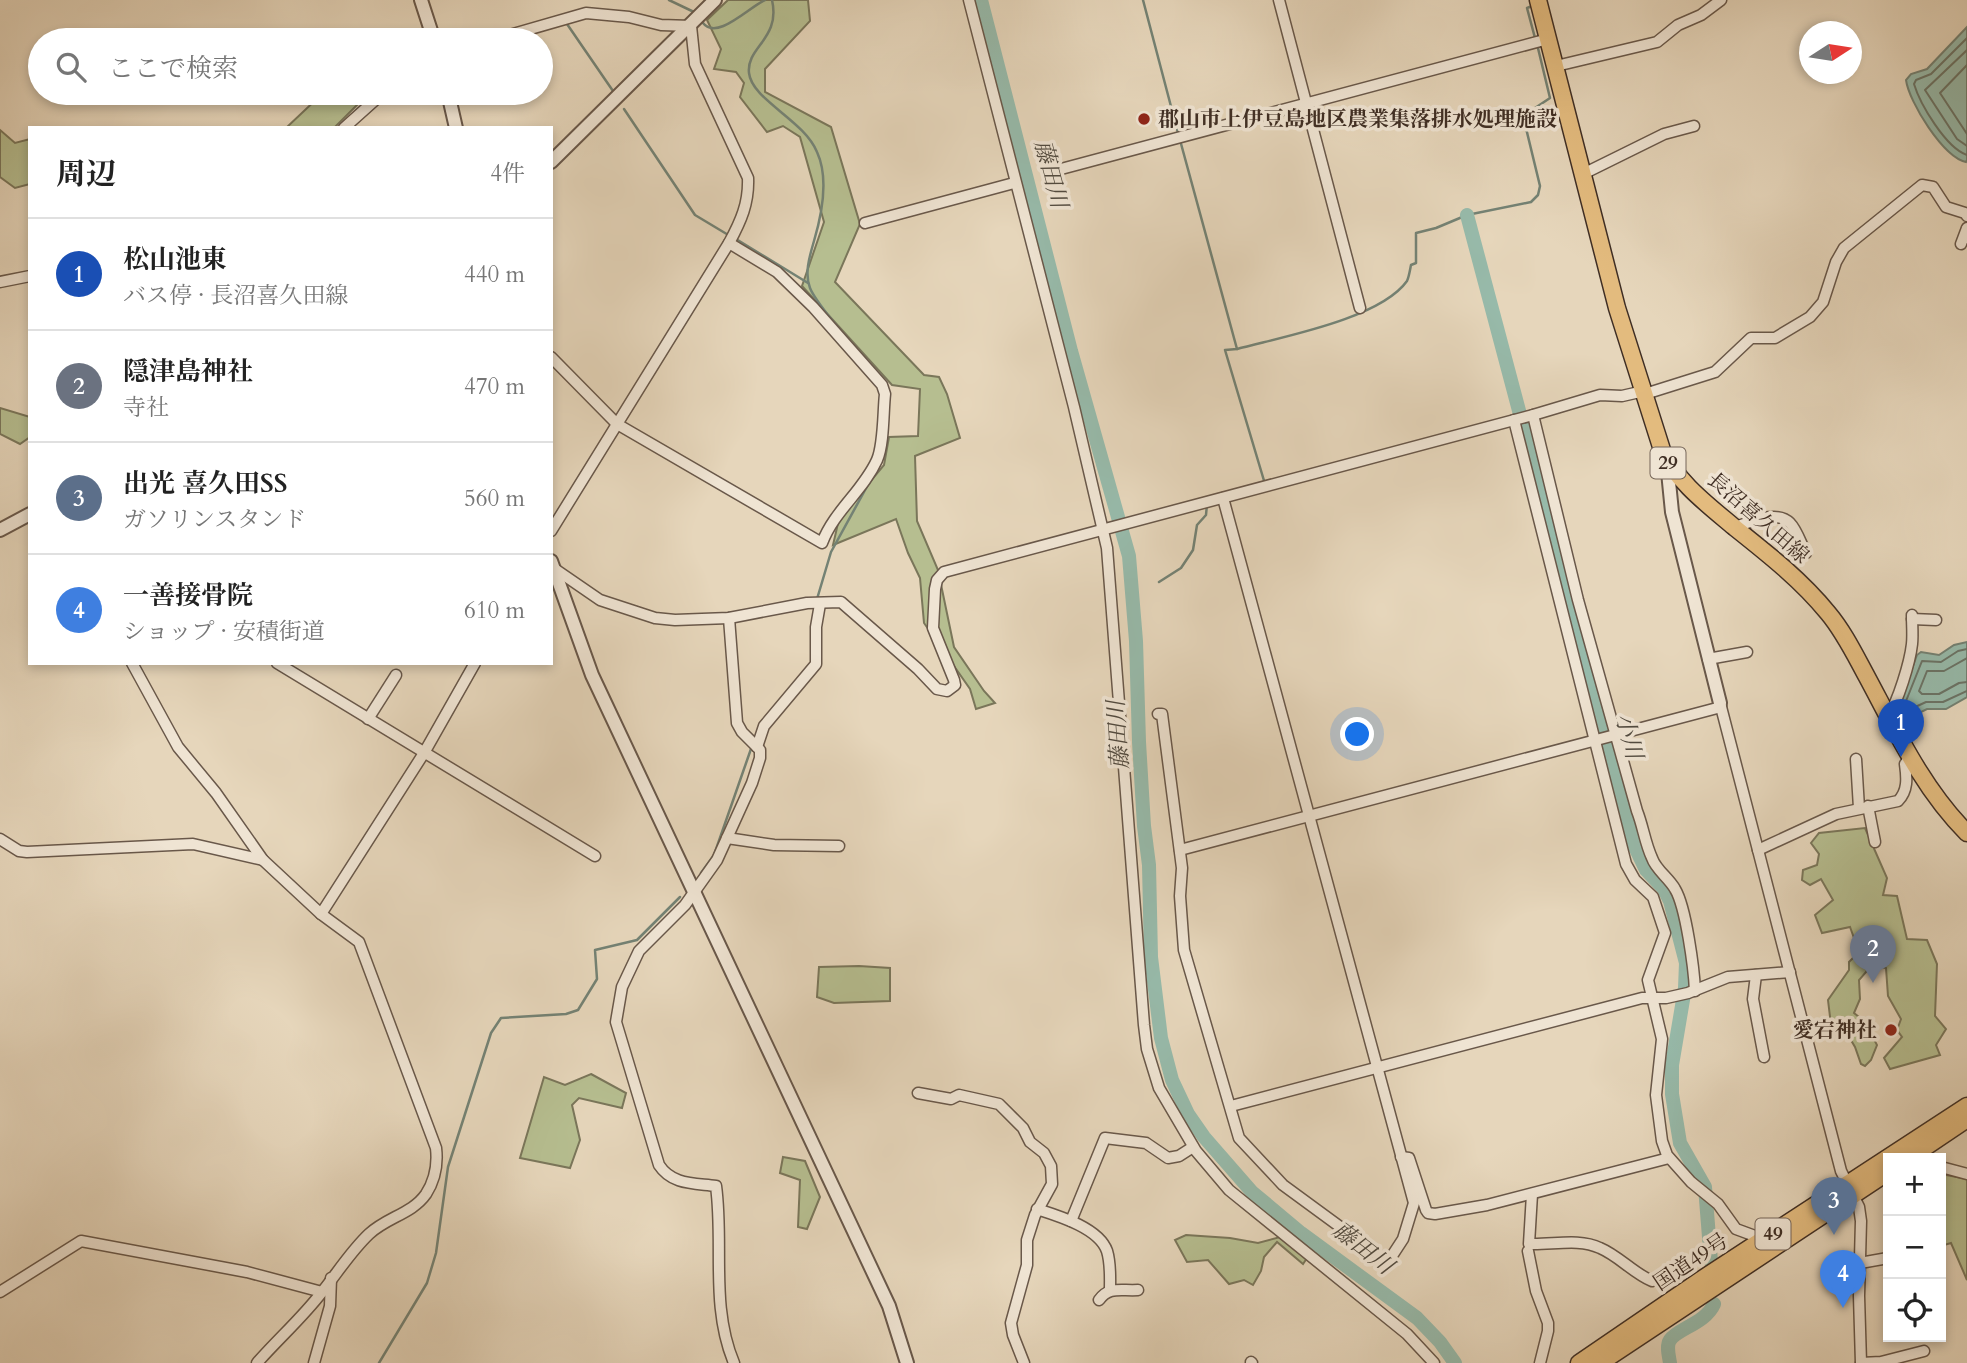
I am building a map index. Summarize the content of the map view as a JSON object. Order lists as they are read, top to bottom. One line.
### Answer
{"streets":{"main road":["29","長沼喜久田線","49","国道49号"]},"water":["藤田川","小川"],"places":["郡山市上伊豆島地区農業集落排水処理施設","愛宕神社"],"north":"right","page":{"search":"ここで検索","heading":["周辺","4件"],"list":[{"mark":"1","name":"松山池東","note":"バス停 · 長沼喜久田線","value":"440 m"},{"mark":"2","name":"隠津島神社","note":"寺社","value":"470 m"},{"mark":"3","name":"出光 喜久田SS","note":"ガソリンスタンド","value":"560 m"},{"mark":"4","name":"一善接骨院","note":"ショップ · 安積街道","value":"610 m"}],"pins":["1","2","3","4"],"map_buttons":["+","−"]}}
